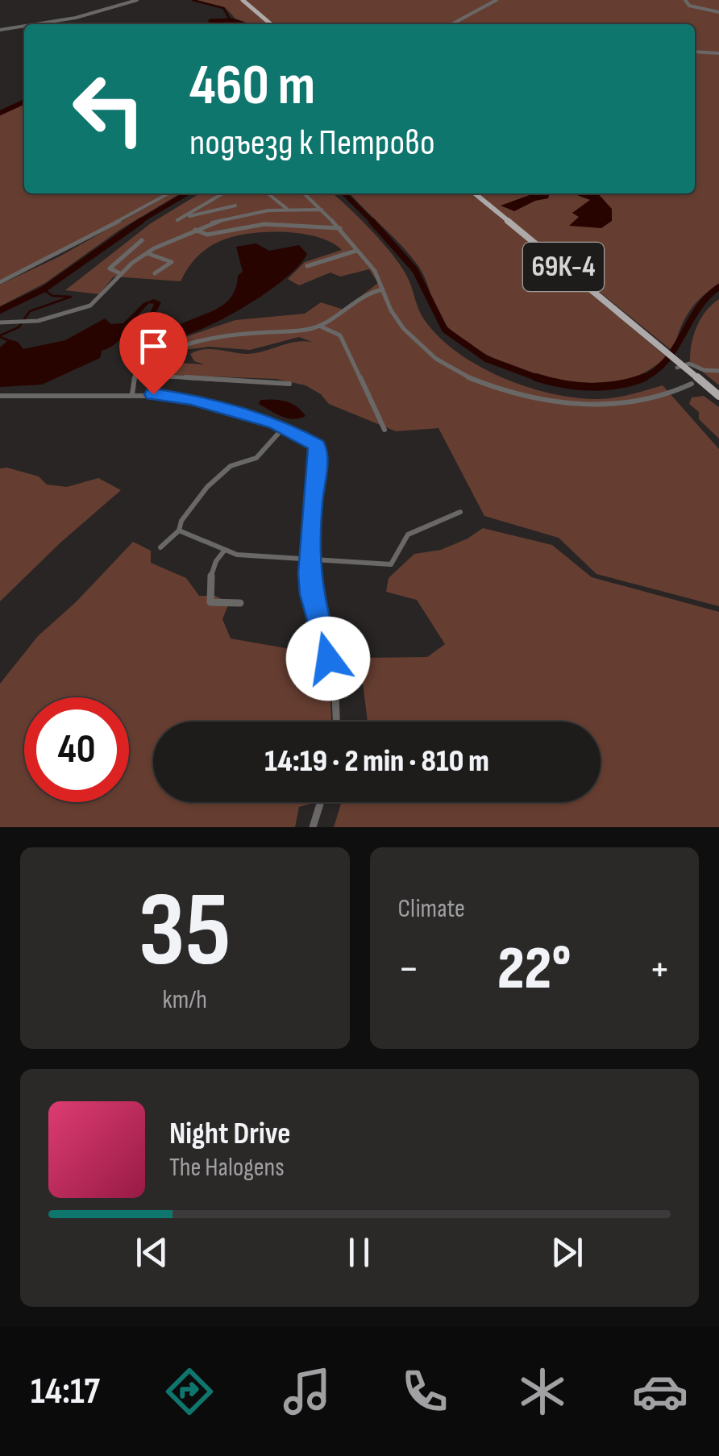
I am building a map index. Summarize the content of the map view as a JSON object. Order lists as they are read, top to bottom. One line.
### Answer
{"streets":{"main road":["69К-4"]},"page":{"turn":["460 m","подъезд к Петрово"],"limit":"40","trip":"14:19 · 2 min · 810 m","tile":[["35","km/h"],"Climate"],"heat":["−","22°","+"],"song":["Night Drive","The Halogens"],"tabs":"14:17"}}
